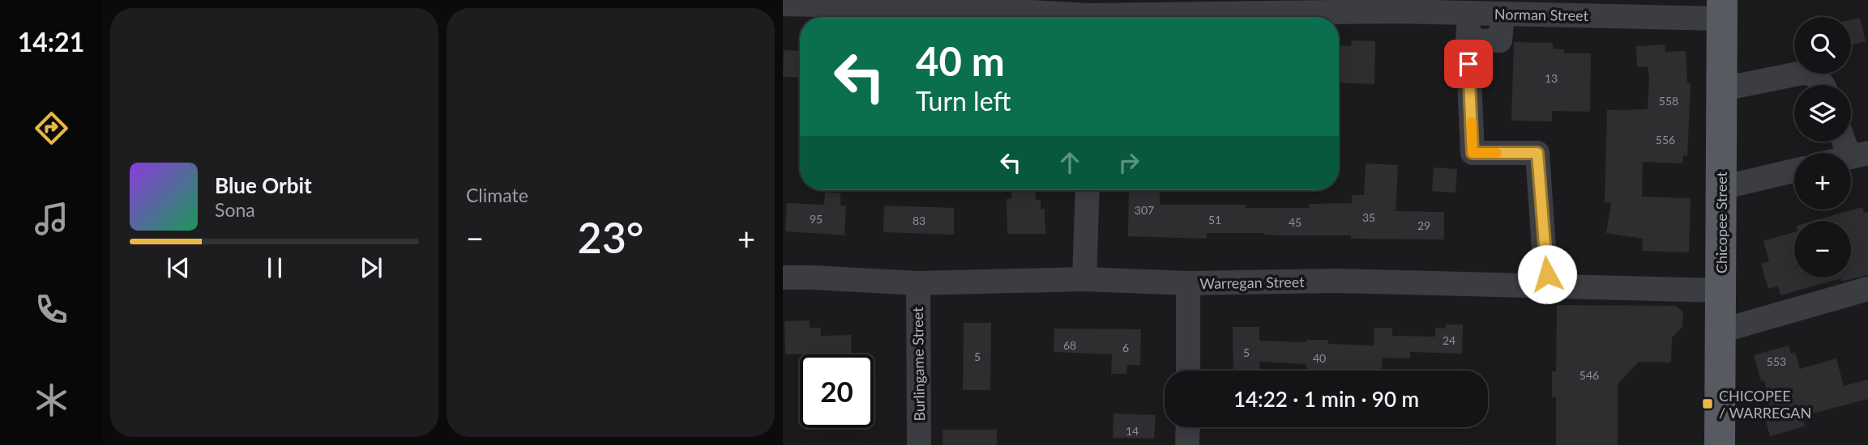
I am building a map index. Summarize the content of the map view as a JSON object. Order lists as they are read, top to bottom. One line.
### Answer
{"streets":{"main road":["Chicopee Street"],"street":["Norman Street","Warregan Street","Burlingame Street"]},"crossings":[["Norman Street","Chicopee Street"],["Chicopee Street","Warregan Street"],["Warregan Street","Burlingame Street"]],"places":{"transit":["CHICOPEE / WARREGAN"]},"house_numbers":["13","558","556","307","35","95","51","83","45","29","24","68","6","5","5","40","553","546","14"],"page":{"tabs":"14:21","tile":"Climate","map_buttons":["+","−"],"turn":["40 m","Turn left"],"song":["Blue Orbit","Sona"],"heat":["−","23°","+"],"limit":"20","trip":"14:22 · 1 min · 90 m"}}
